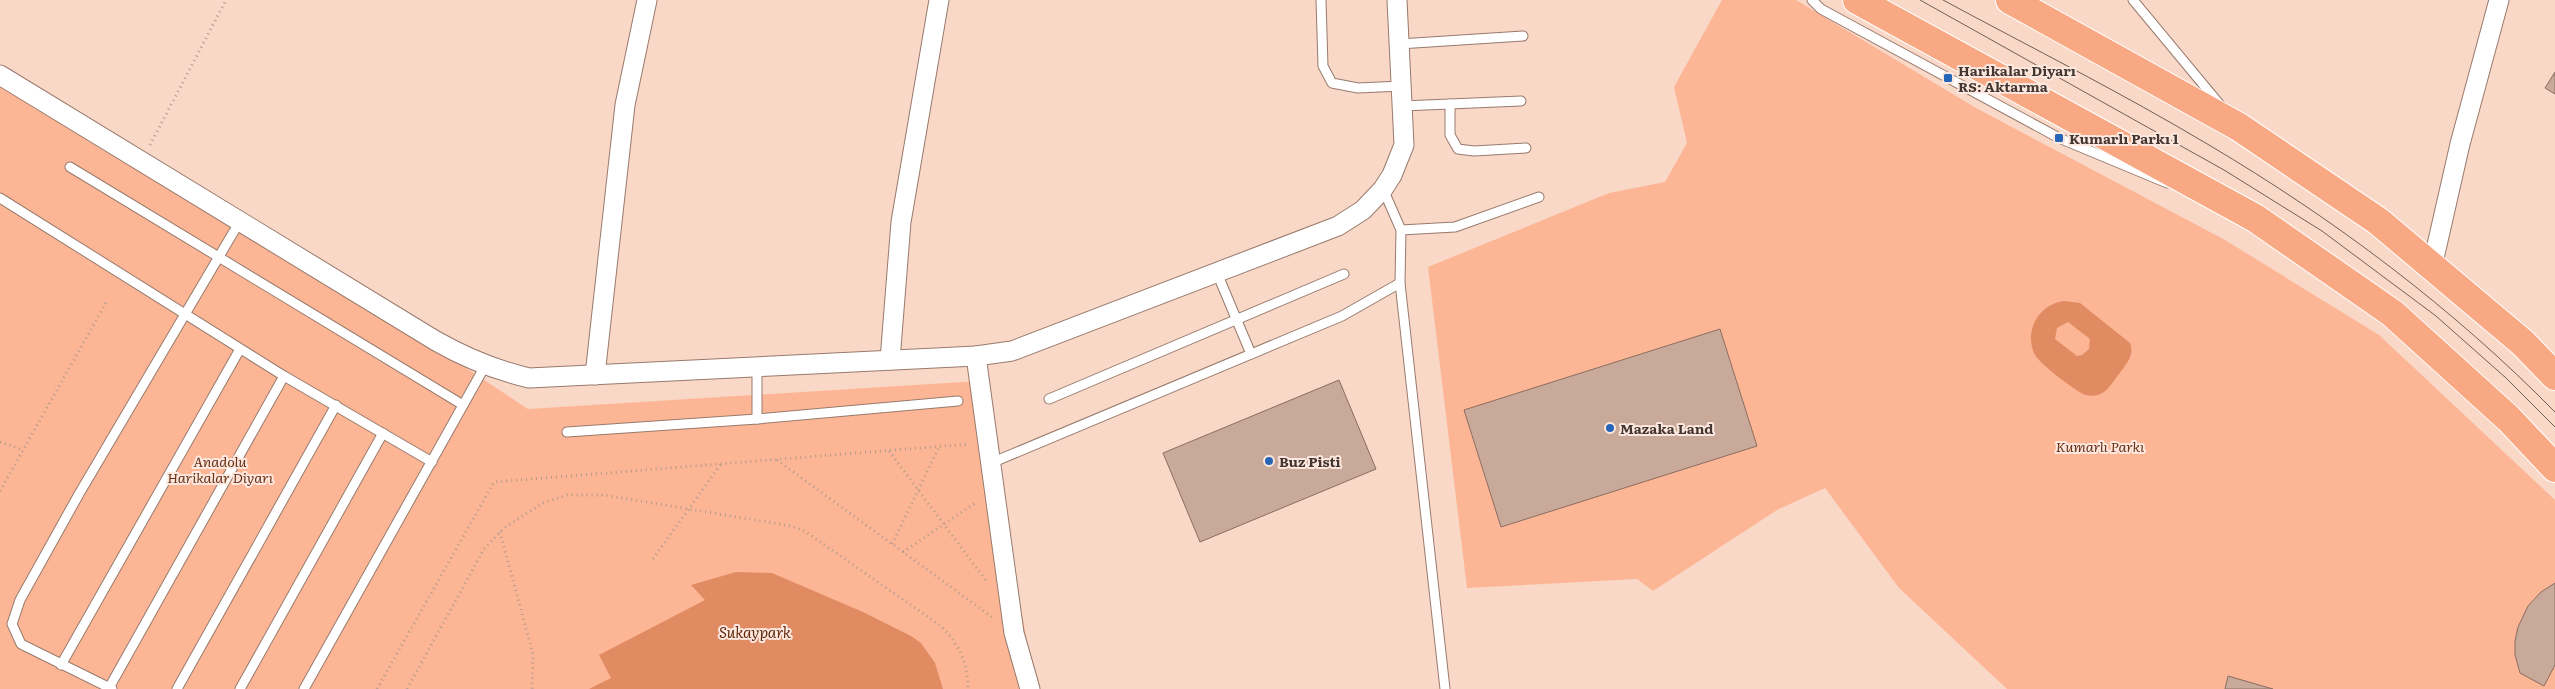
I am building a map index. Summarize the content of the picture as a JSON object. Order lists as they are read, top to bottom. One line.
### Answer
{"water":["Sukaypark"],"parks":["Kumarlı Parkı","Anadolu Harikalar Diyarı"],"places":{"transit":["Harikalar Diyarı RS: Aktarma","Kumarlı Parkı 1"],"other":["Mazaka Land","Buz Pisti"]}}
